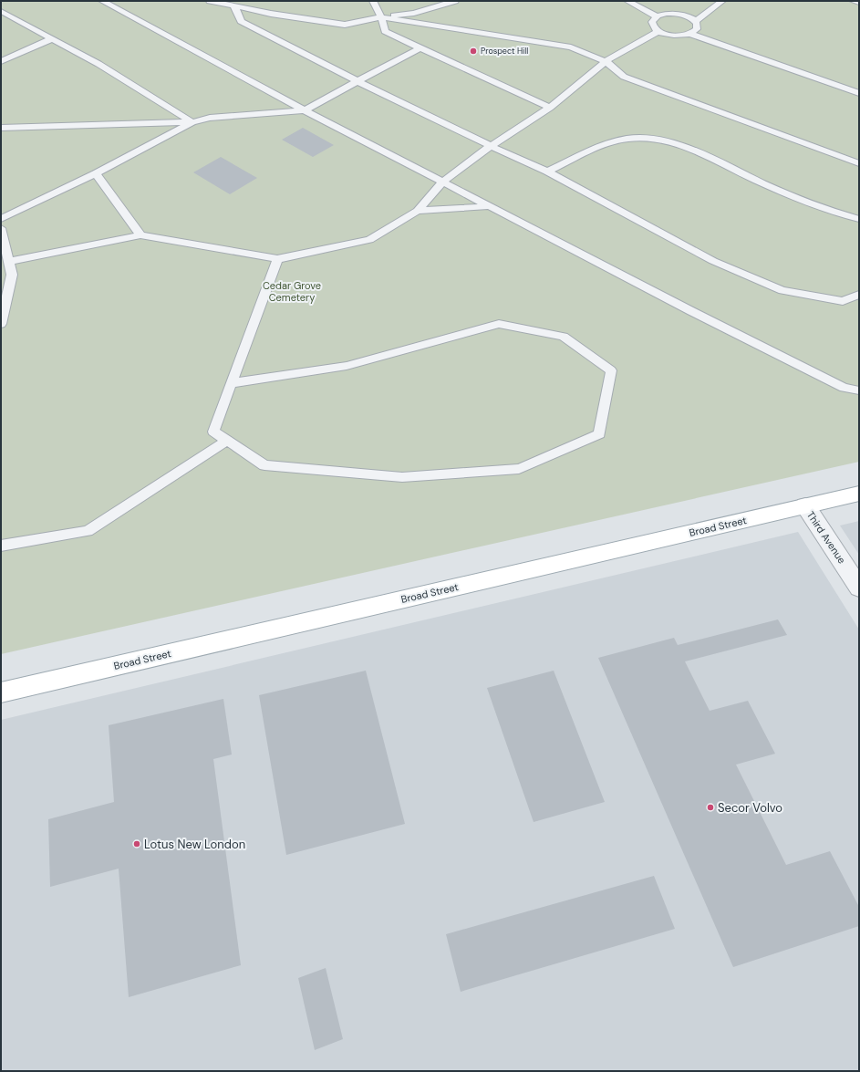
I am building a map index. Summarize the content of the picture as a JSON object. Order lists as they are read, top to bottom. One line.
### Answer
{"streets":{"main road":["Broad Street"],"street":["Third Avenue"]},"crossings":[["Broad Street","Third Avenue"]],"parks":["Cedar Grove Cemetery"],"places":["Prospect Hill","Secor Volvo","Lotus New London"]}
